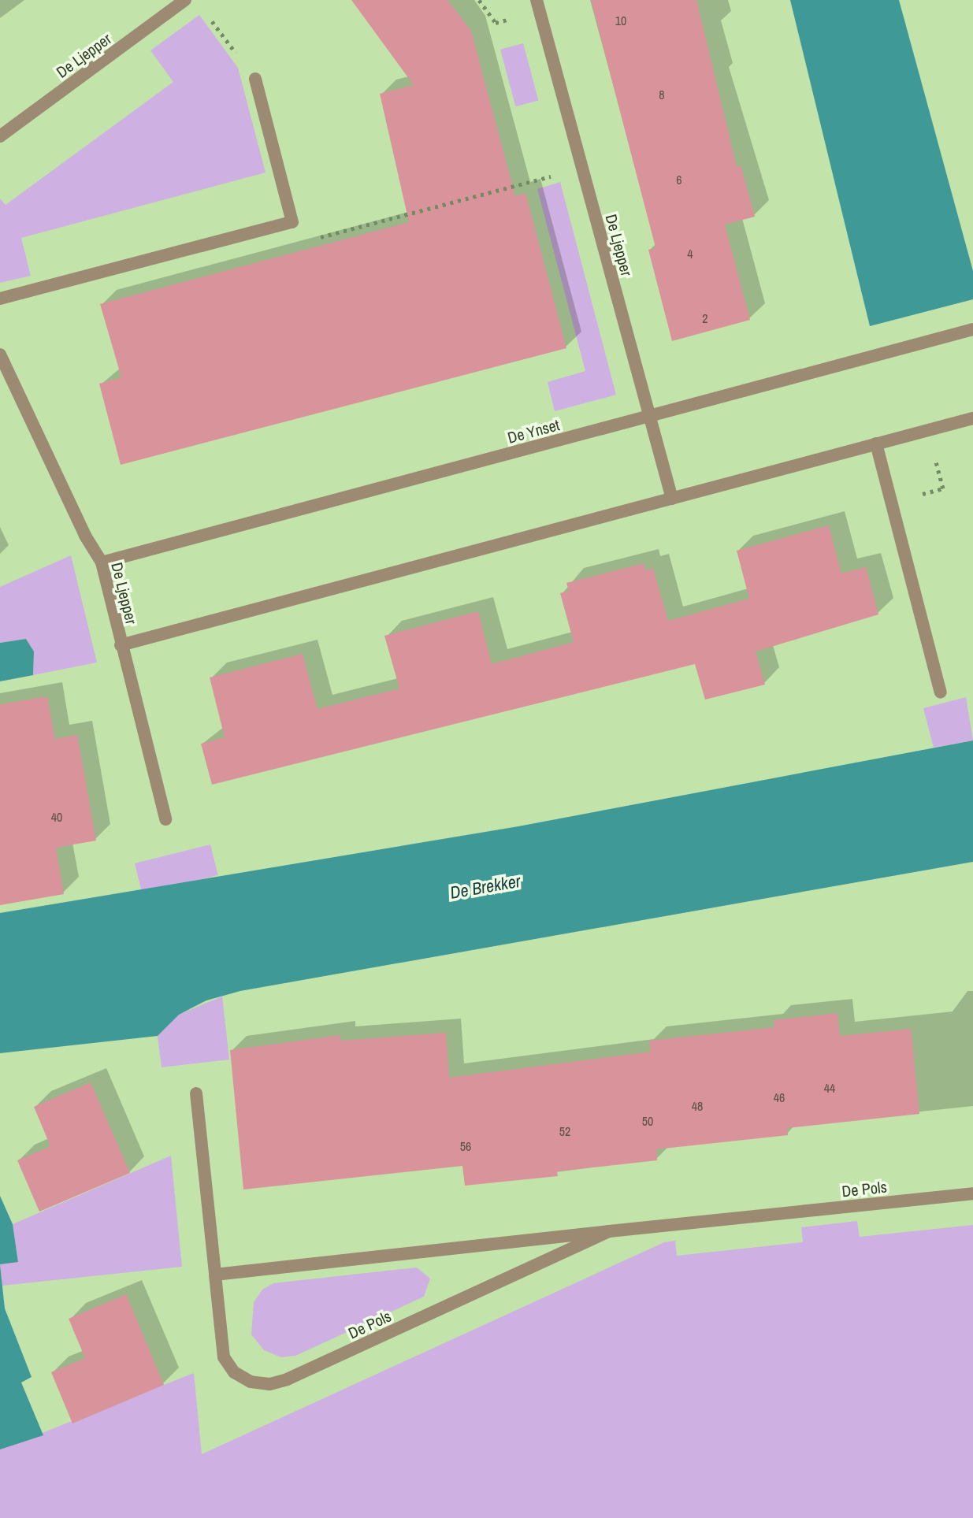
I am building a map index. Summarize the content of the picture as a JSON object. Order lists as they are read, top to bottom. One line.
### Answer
{"streets":{"street":["De Ljepper","De Ynset","De Pols"]},"crossings":[["De Ljepper","De Ynset"]],"water":["De Brekker"],"house_numbers":["10","8","6","4","2","40","44","46","48","50","52","56"]}
